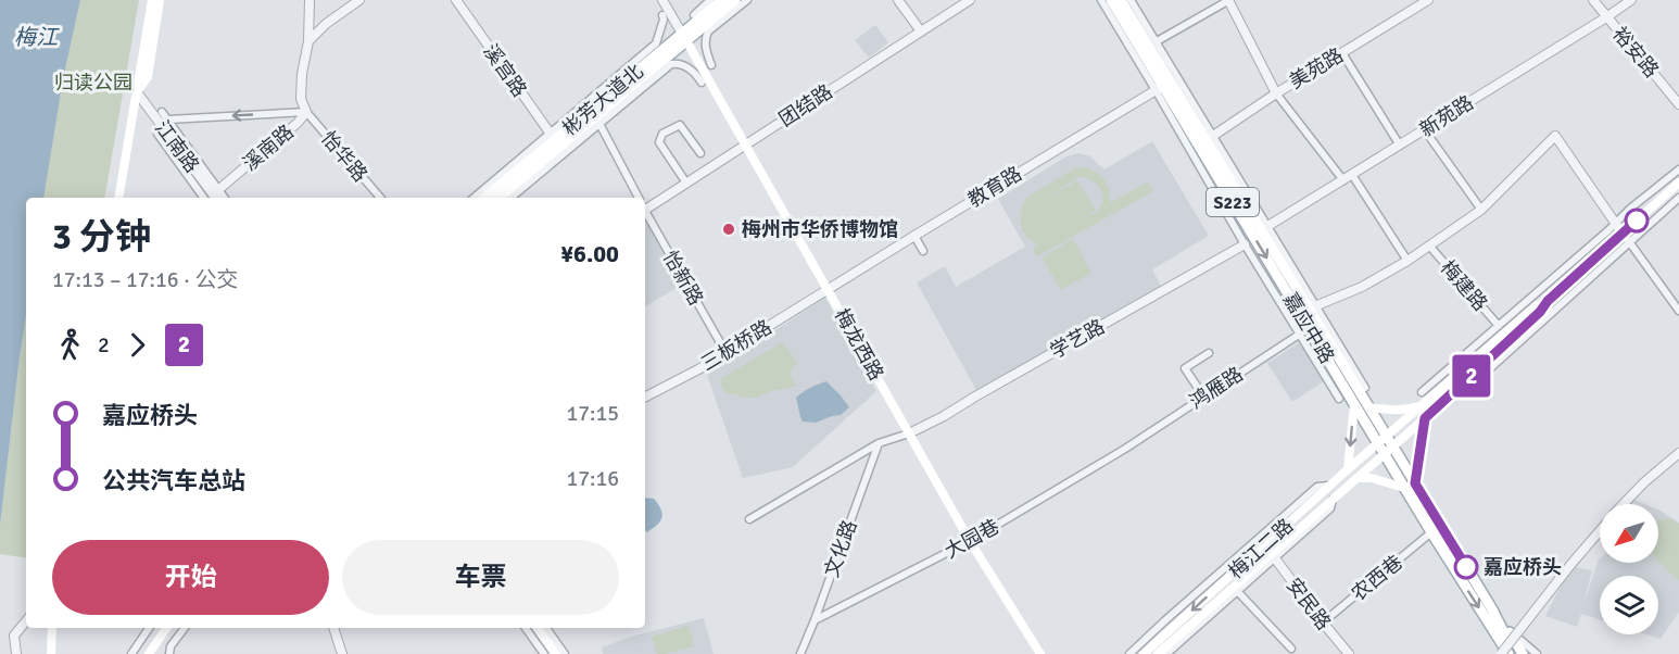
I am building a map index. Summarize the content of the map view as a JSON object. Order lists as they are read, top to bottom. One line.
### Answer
{"streets":{"main road":["彬芳大道北","S223","嘉应中路","梅龙西路","梅江二路"],"street":["裕安路","美苑路","溪宫路","团结路","新苑路","江南路","溪南路","怡华路","教育路","怡新路","梅建路","学艺路","三板桥路","鸿雁路","大园巷","文化路","农西巷","安民路"]},"crossings":[["裕安路","新苑路"],["美苑路","嘉应中路"],["溪宫路","彬芳大道北"],["彬芳大道北","梅龙西路"],["团结路","梅龙西路"],["新苑路","嘉应中路"],["江南路","溪南路"],["溪南路","怡华路"],["教育路","嘉应中路"],["教育路","梅龙西路"],["教育路","三板桥路"],["怡新路","三板桥路"],["嘉应中路","鸿雁路"],["嘉应中路","梅江二路"],["嘉应中路","农西巷"],["学艺路","梅龙西路"],["梅龙西路","三板桥路"],["梅龙西路","大园巷"],["鸿雁路","大园巷"],["大园巷","文化路"],["梅江二路","安民路"],["农西巷","安民路"]],"water":["梅江"],"parks":["归读公园"],"places":["梅州市华侨博物馆","嘉应桥头"],"lines":["bus line 2"],"north":"bottom left","page":{"on_map":"2","heading":["3 分钟","17:13 – 17:16 · 公交","¥6.00"],"legs":["2","2"],"list":[{"name":"嘉应桥头","value":"17:15"},{"name":"公共汽车总站","value":"17:16"}],"buttons":["开始","车票"]}}
